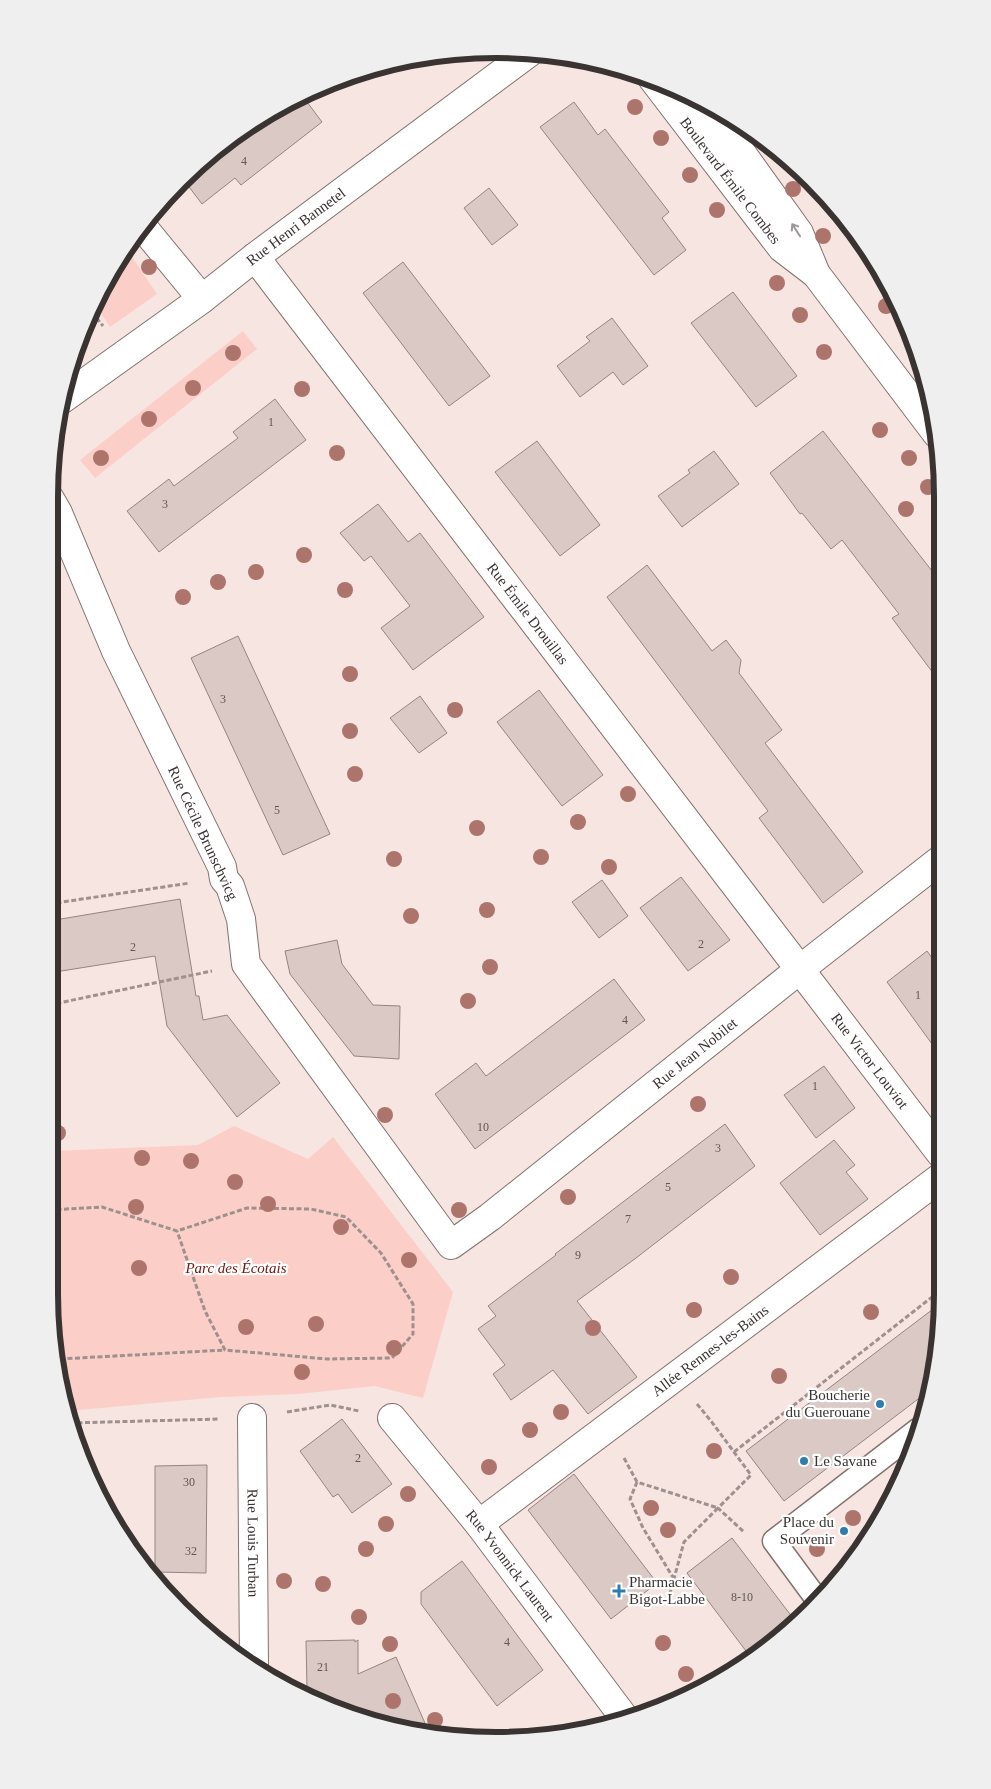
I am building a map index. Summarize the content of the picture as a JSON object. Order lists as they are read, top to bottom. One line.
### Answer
{"streets":{"street":["Boulevard Émile Combes","Rue Henri Bannetel","Rue Émile Drouillas","Rue Cécile Brunschvicg","Rue Jean Nobilet","Rue Victor Louviot","Allée Rennes-les-Bains","Rue Louis Turban","Rue Yvonnick Laurent"]},"crossings":[["Rue Henri Bannetel","Rue Émile Drouillas"],["Rue Émile Drouillas","Rue Jean Nobilet"],["Rue Émile Drouillas","Rue Victor Louviot"],["Rue Cécile Brunschvicg","Rue Jean Nobilet"],["Rue Jean Nobilet","Rue Victor Louviot"],["Allée Rennes-les-Bains","Rue Yvonnick Laurent"]],"parks":["Parc des Écotais"],"places":{"other":["Boucherie du Guerouane","Le Savane","Place du Souvenir"],"health":["Pharmacie Bigot-Labbe"]},"house_numbers":["4","1","3","3","5","2","2","1","4","1","10","3","5","7","9","2","30","32","8-10","4","21"]}
